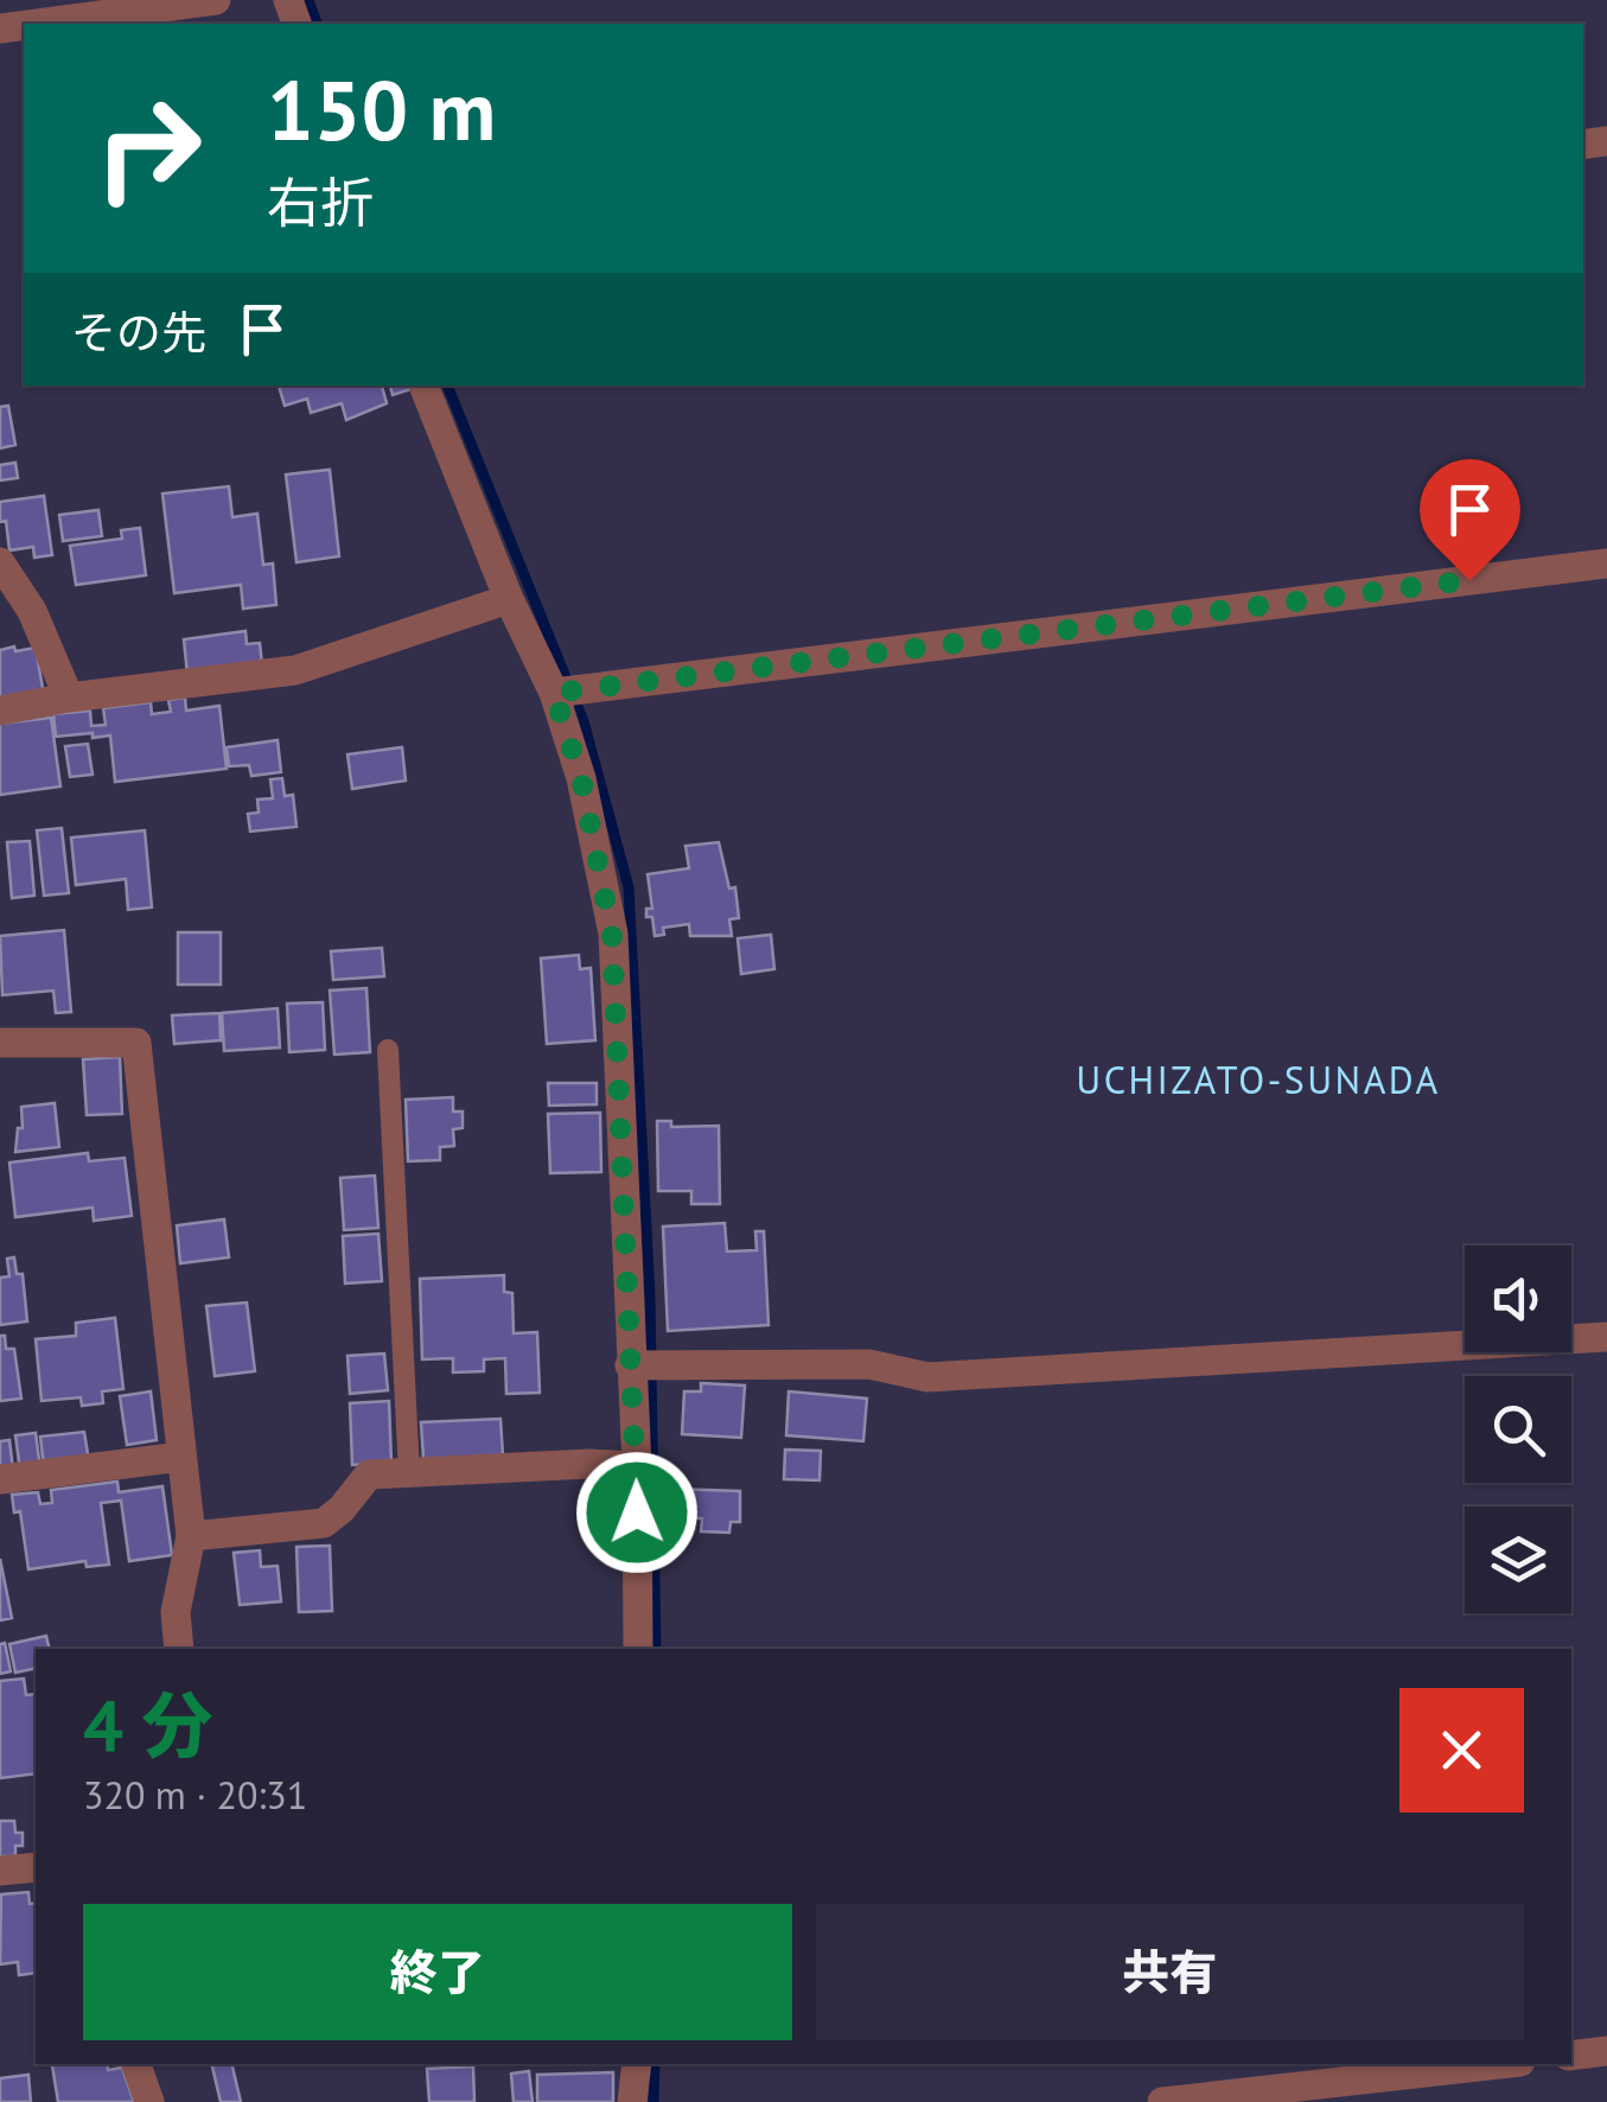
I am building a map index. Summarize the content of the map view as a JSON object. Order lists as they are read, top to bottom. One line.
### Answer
{"districts":["UCHIZATO-SUNADA"],"page":{"turn":["150 m","右折"],"then":"その先","heading":["4 分","320 m · 20:31"],"buttons":["終了","共有"]}}
